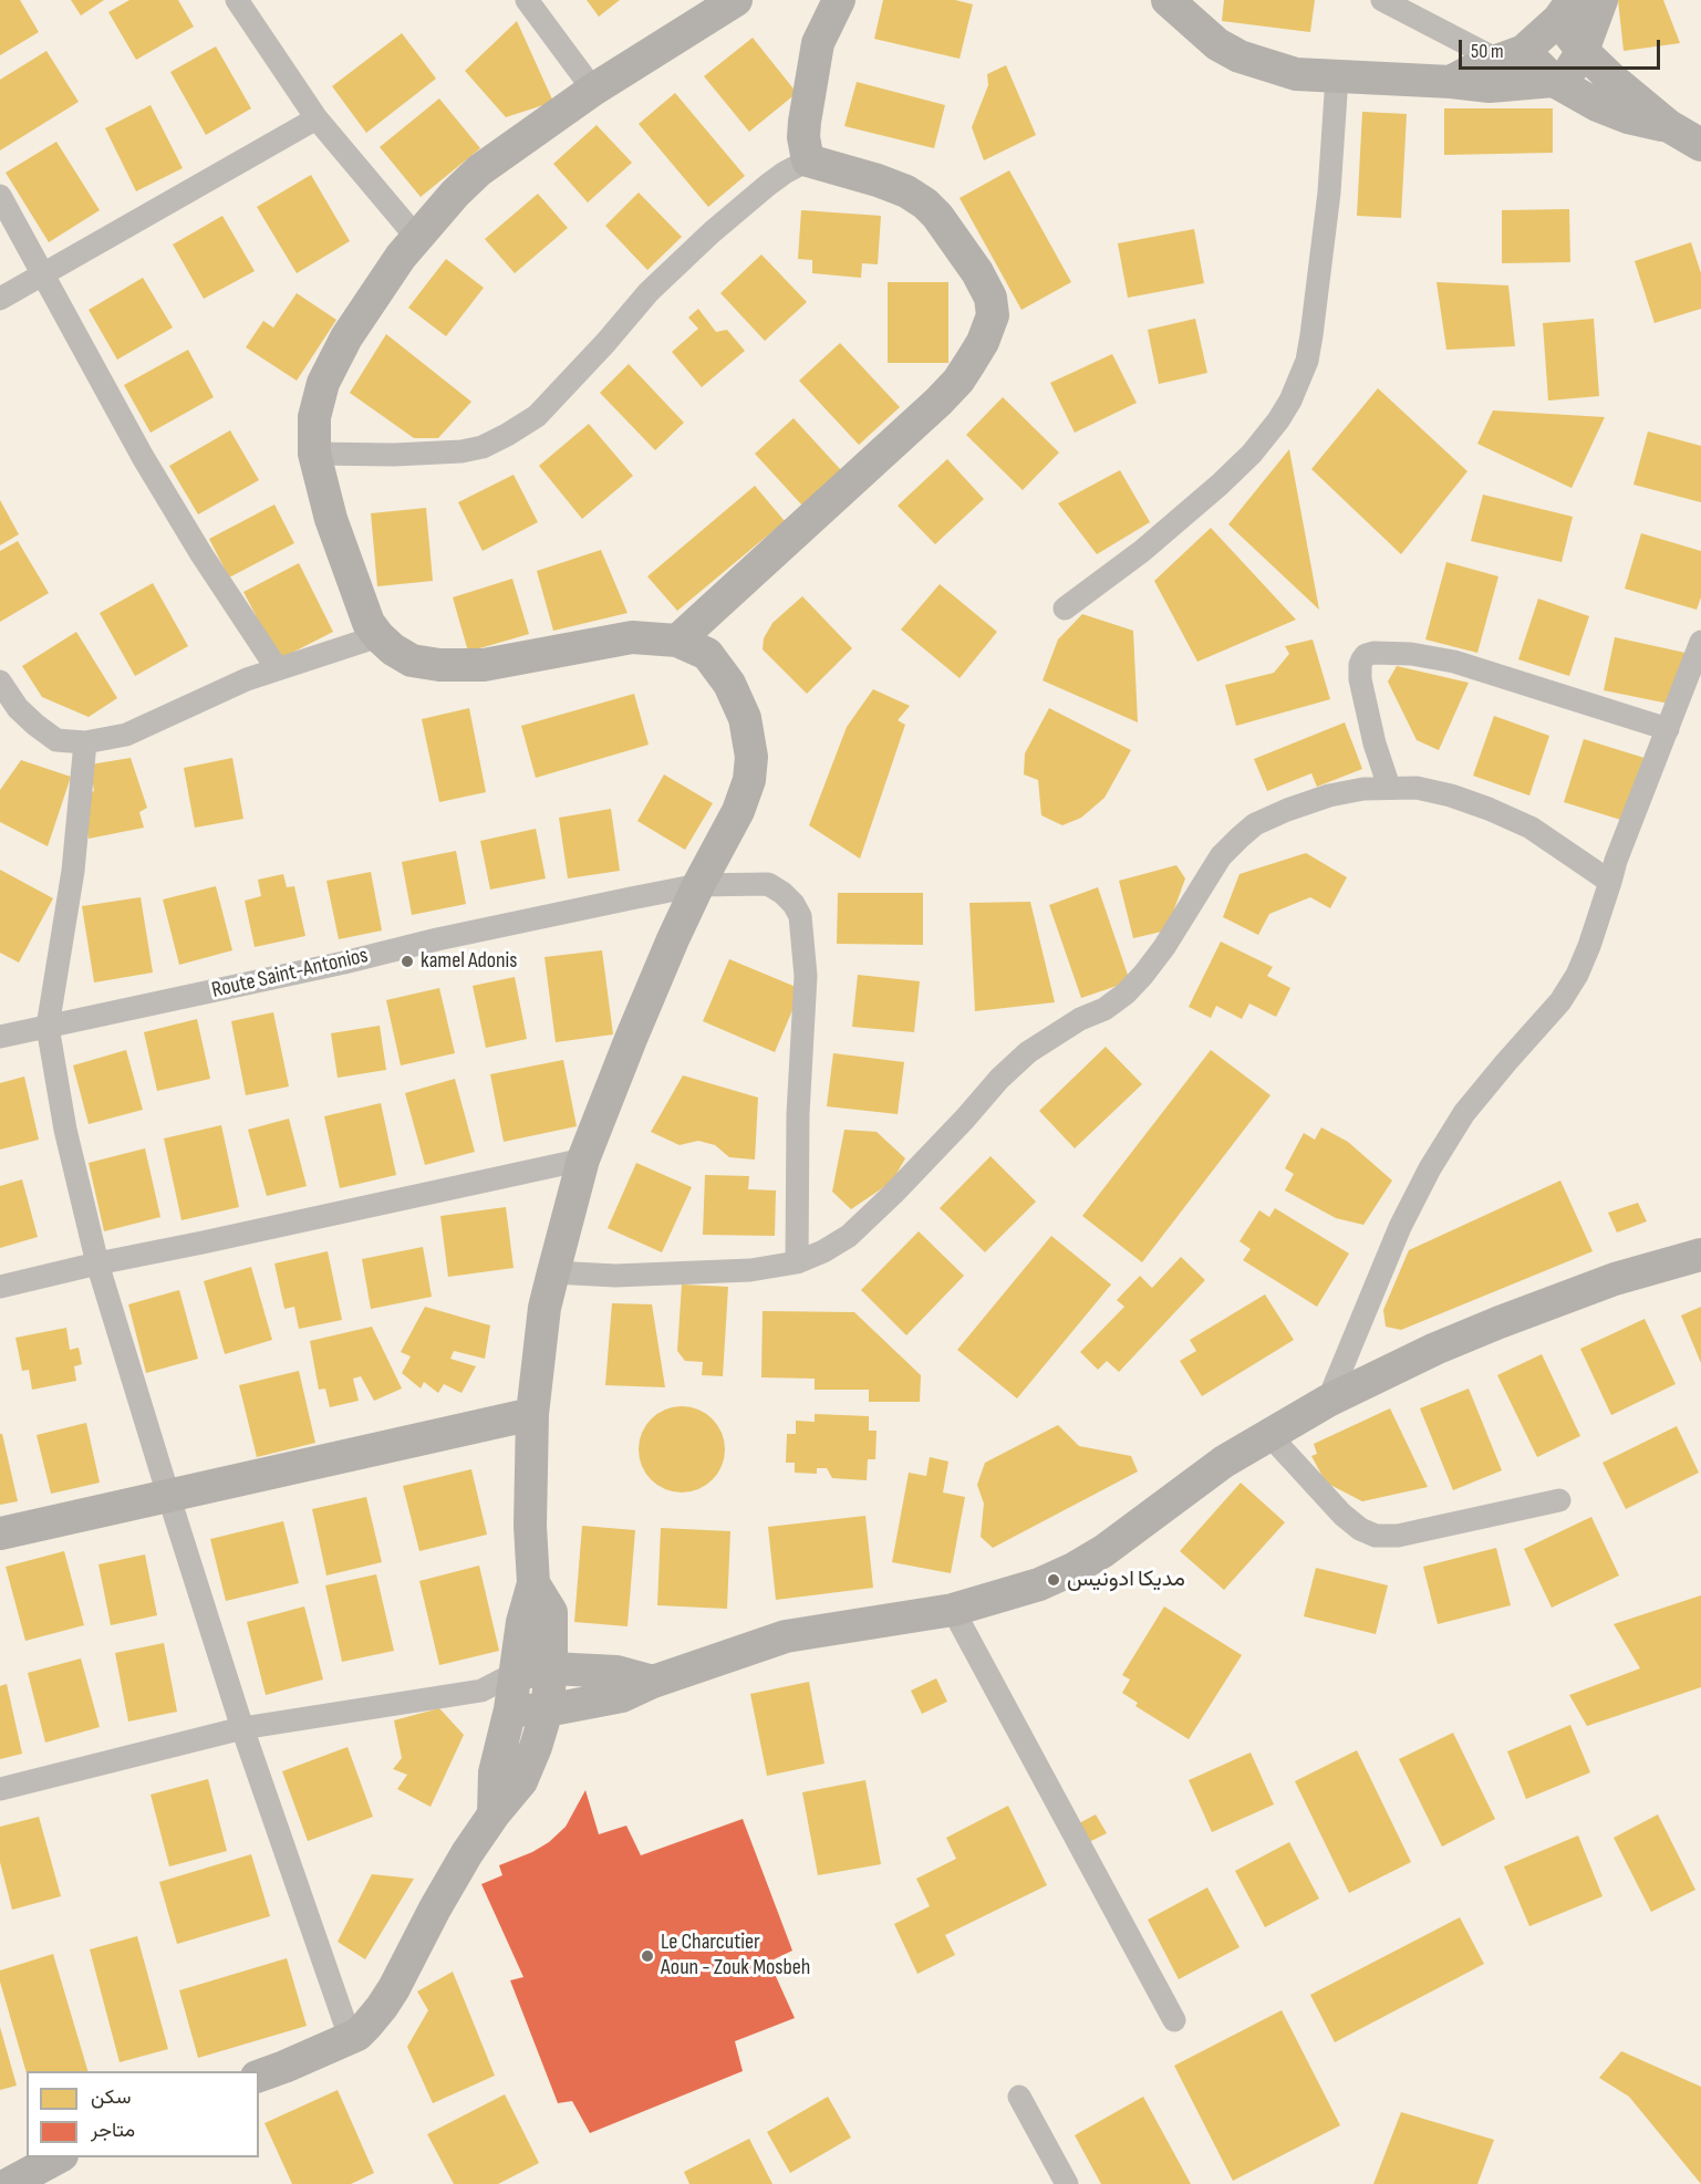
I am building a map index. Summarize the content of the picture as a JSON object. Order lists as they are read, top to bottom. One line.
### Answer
{"streets":{"street":["Route Saint-Antonios"]},"places":["kamel Adonis","مديكا ادونيس","Le Charcutier Aoun - Zouk Mosbeh"],"legend":["سكن","متاجر"],"scale_bar":"50 m"}
